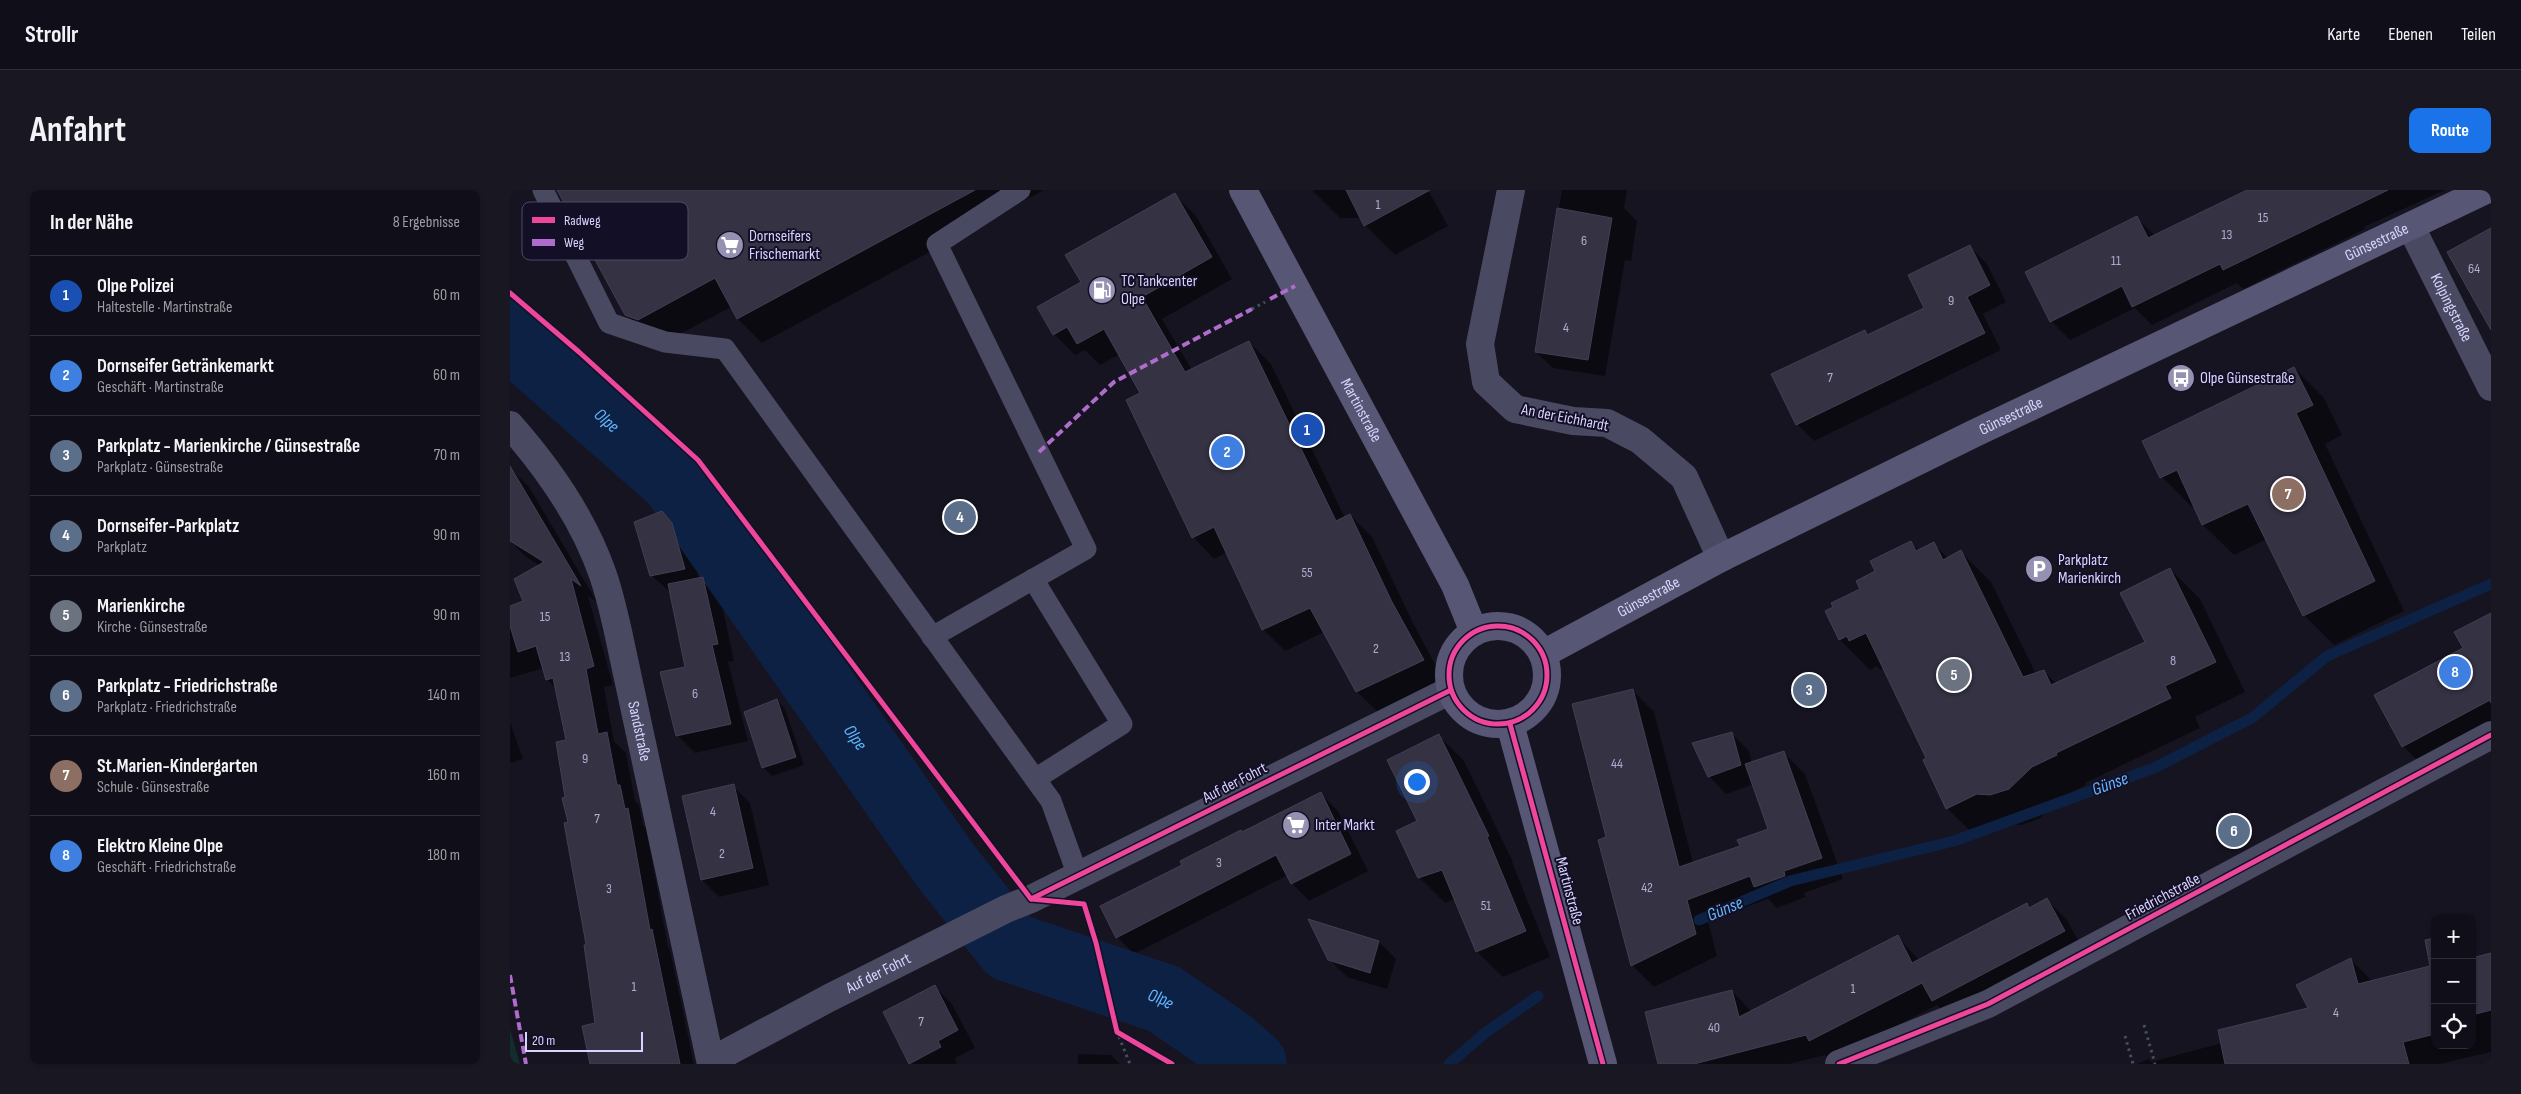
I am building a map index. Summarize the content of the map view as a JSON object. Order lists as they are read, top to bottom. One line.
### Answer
{"streets":{"street":["Günsestraße","Kolpingstraße","Martinstraße","An der Eichhardt","Sandstraße","Auf der Fohrt","Friedrichstraße"]},"crossings":[["Günsestraße","Kolpingstraße"],["Günsestraße","Martinstraße"],["Günsestraße","An der Eichhardt"],["Günsestraße","Auf der Fohrt"],["Martinstraße","Auf der Fohrt"],["Sandstraße","Auf der Fohrt"]],"water":["Olpe","Günse"],"places":{"supermarket":["Dornseifers Frischemarkt","Inter Markt"],"fuel station":["TC Tankcenter Olpe"],"bus stop":["Olpe Günsestraße"],"parking":["Parkplatz Marienkirch"]},"house_numbers":["1","15","13","6","11","64","9","4","7","55","15","2","13","8","6","9","44","4","7","2","3","42","3","51","1","1","4","7","40"],"legend":["Radweg","Weg"],"scale_bar":"20 m","page":{"header":"Strollr","nav":["Karte","Ebenen","Teilen"],"buttons":"Route","title":"Anfahrt","heading":["In der Nähe","8 Ergebnisse"],"list":[{"mark":"1","name":"Olpe Polizei","note":"Haltestelle · Martinstraße","value":"60 m"},{"mark":"2","name":"Dornseifer Getränkemarkt","note":"Geschäft · Martinstraße","value":"60 m"},{"mark":"3","name":"Parkplatz - Marienkirche / Günsestraße","note":"Parkplatz · Günsestraße","value":"70 m"},{"mark":"4","name":"Dornseifer-Parkplatz","note":"Parkplatz","value":"90 m"},{"mark":"5","name":"Marienkirche","note":"Kirche · Günsestraße","value":"90 m"},{"mark":"6","name":"Parkplatz - Friedrichstraße","note":"Parkplatz · Friedrichstraße","value":"140 m"},{"mark":"7","name":"St.Marien-Kindergarten","note":"Schule · Günsestraße","value":"160 m"},{"mark":"8","name":"Elektro Kleine Olpe","note":"Geschäft · Friedrichstraße","value":"180 m"}],"pins":["1","2","7","4","8","5","3","6"],"map_buttons":["+","−"],"scale":"20 m"}}
